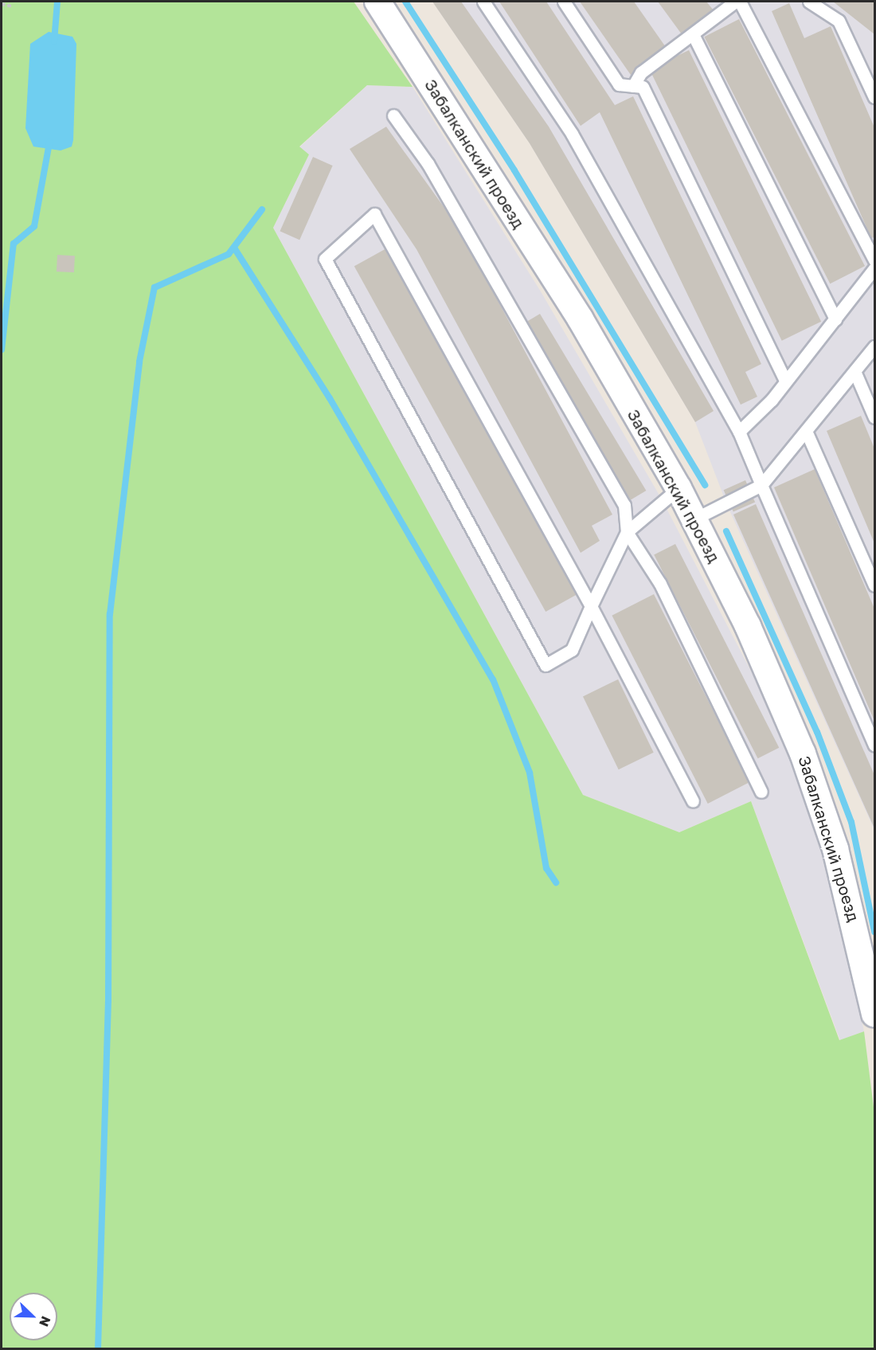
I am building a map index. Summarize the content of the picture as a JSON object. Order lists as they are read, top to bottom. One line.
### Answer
{"streets":{"street":["Забалканский проезд"]},"north":"bottom right"}
